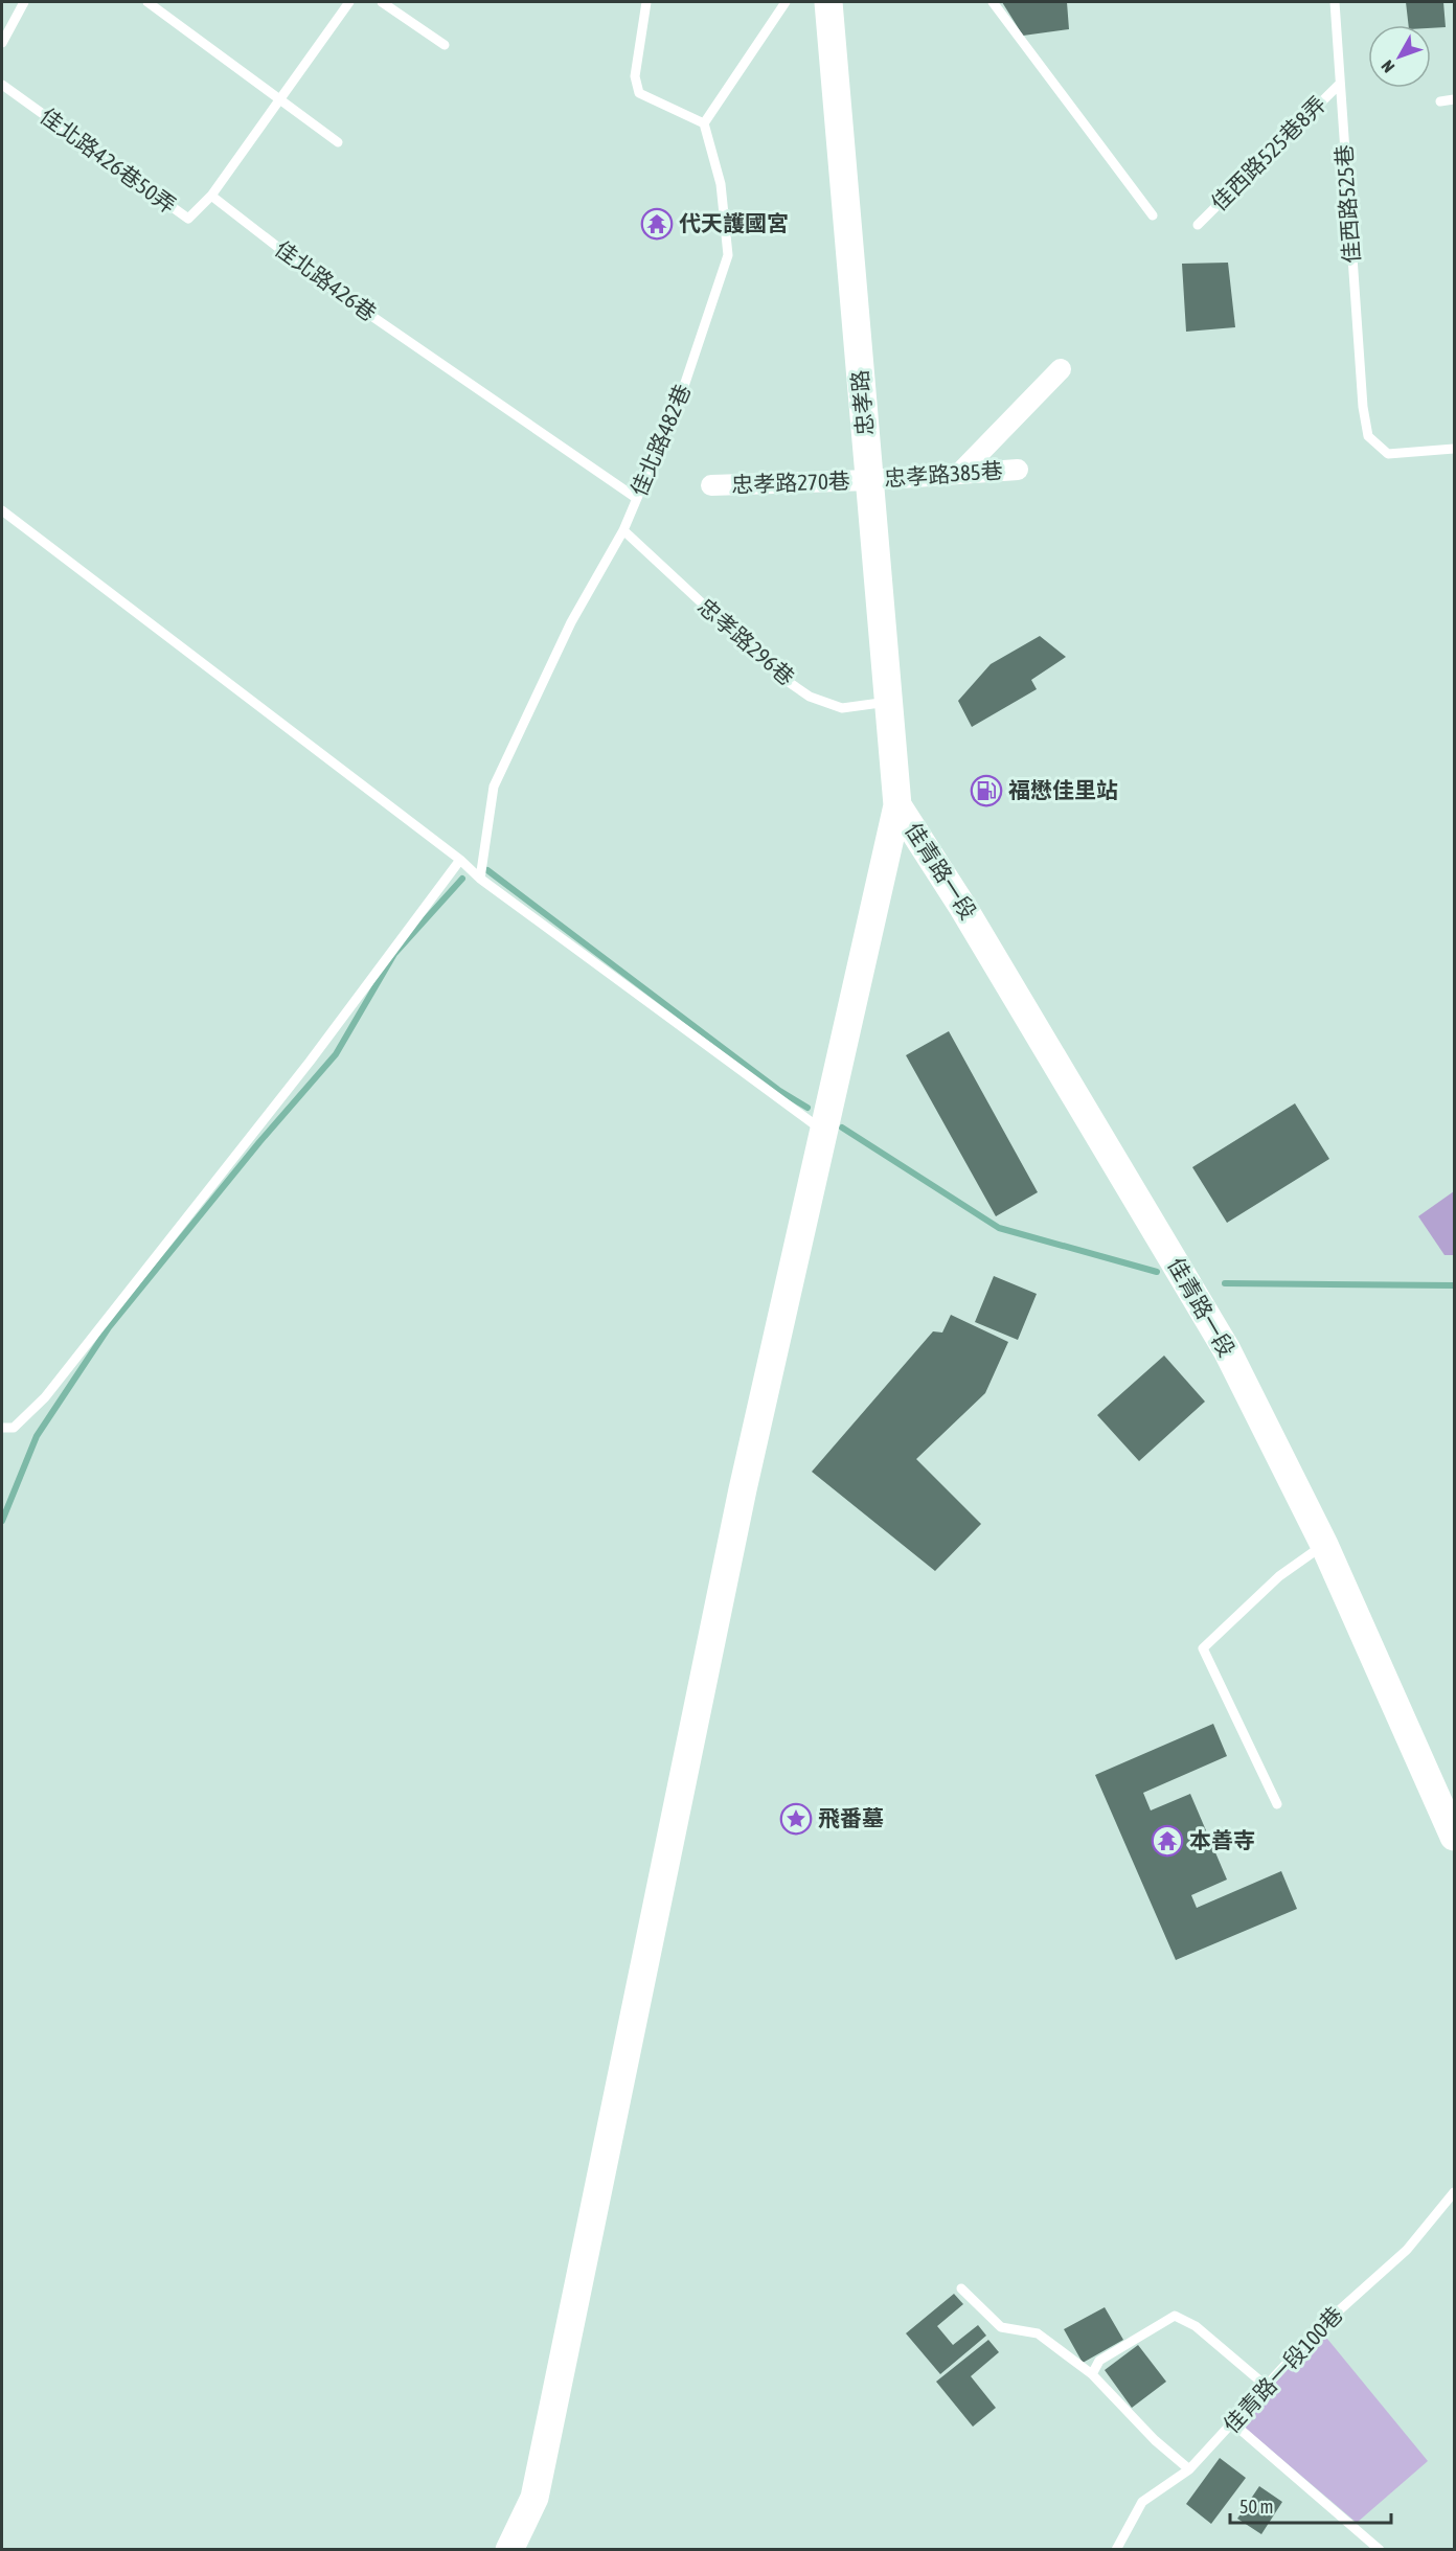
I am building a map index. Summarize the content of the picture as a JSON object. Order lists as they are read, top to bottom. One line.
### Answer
{"streets":{"street":["忠孝路","忠孝路385巷","忠孝路270巷","佳青路一段"],"lane":["佳西路525巷8弄","佳北路426巷50弄","佳西路525巷","佳北路426巷","佳北路482巷","忠孝路296巷","佳青路一段100巷"]},"crossings":[["佳西路525巷8弄","佳西路525巷"],["佳北路426巷50弄","佳北路426巷"],["佳北路426巷","佳北路482巷"],["忠孝路","忠孝路385巷"],["忠孝路","忠孝路270巷"],["忠孝路","忠孝路296巷"],["忠孝路","佳青路一段"],["佳北路482巷","忠孝路296巷"],["忠孝路385巷","忠孝路270巷"]],"places":{"temple":["代天護國宮","本善寺"],"fuel station":["福懋佳里站"],"place":["飛番墓"]},"scale_bar":"50 m","north":"bottom left"}
